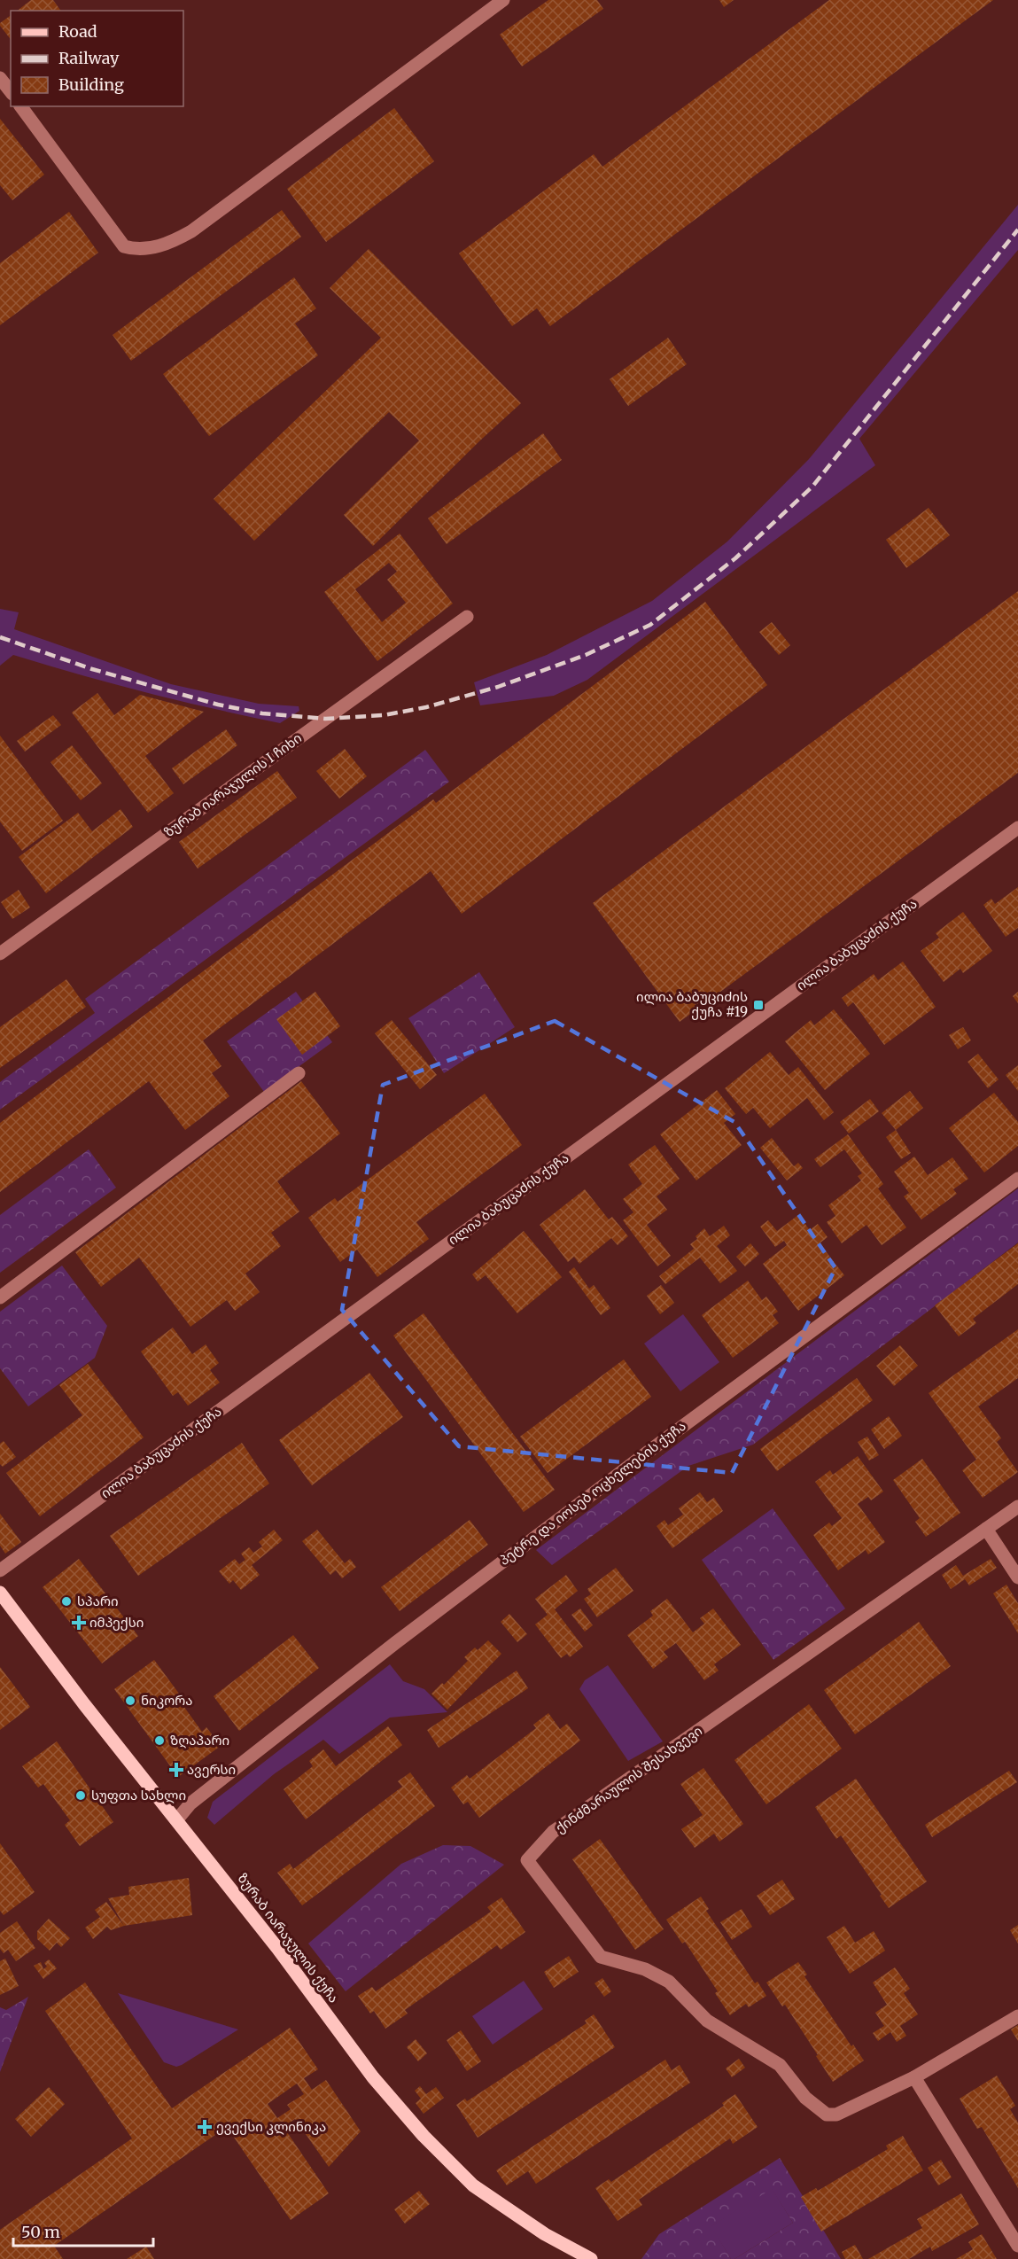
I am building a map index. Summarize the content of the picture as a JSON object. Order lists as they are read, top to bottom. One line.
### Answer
{"streets":{"main road":["ზურაბ იარაჯულის ქუჩა"],"street":["ზურაბ იარაჯულის I ჩიხი","ილია ბაბუცაძის ქუჩა","პეტრე და იოსებ ოცხელების ქუჩა","ქინძმარაულის შესახვევი"]},"crossings":[["პეტრე და იოსებ ოცხელების ქუჩა","ზურაბ იარაჯულის ქუჩა"]],"places":{"transit":["ილია ბაბუციძის ქუჩა #19"],"other":["სპარი","ნიკორა","ზღაპარი","სუფთა სახლი"],"health":["იმპექსი","ავერსი","ევექსი კლინიკა"]},"legend":["Road","Railway","Building"],"scale_bar":"50 m"}
